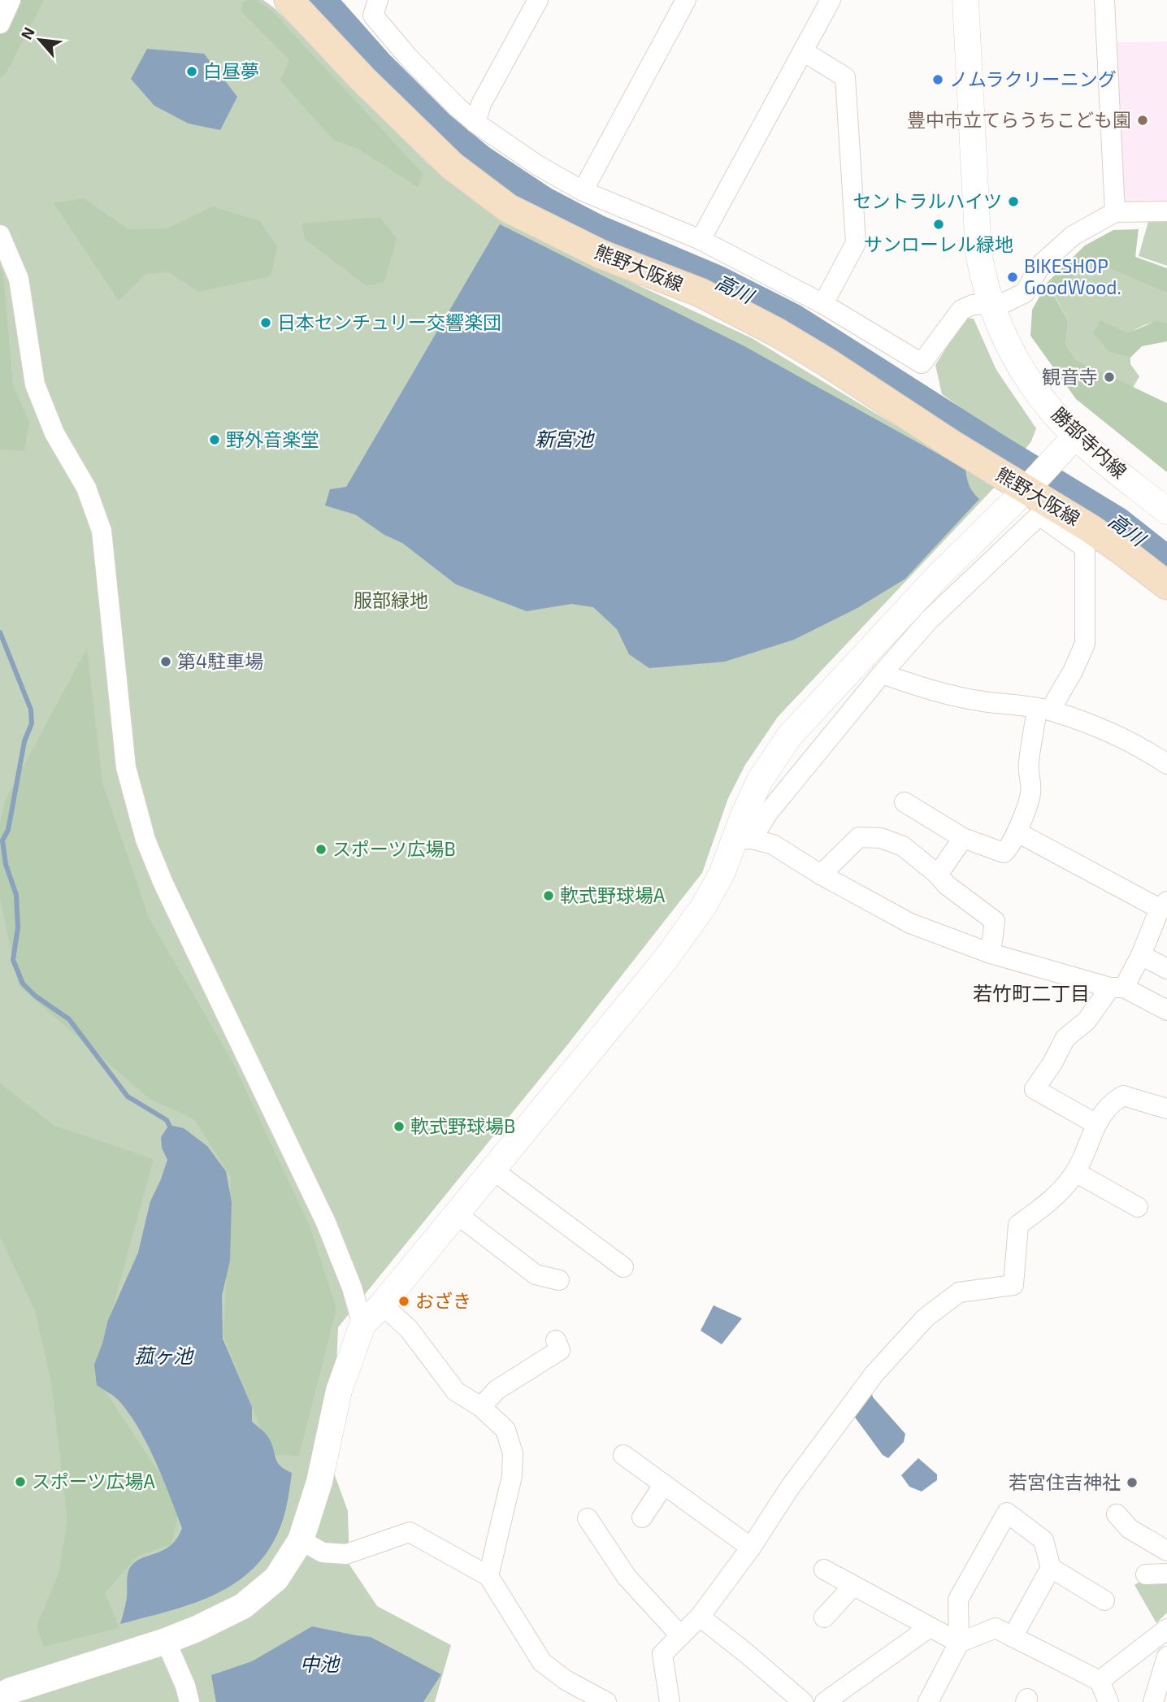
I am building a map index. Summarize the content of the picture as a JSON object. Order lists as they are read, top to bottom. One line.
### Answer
{"streets":{"main road":["熊野大阪線"],"street":["勝部寺内線"]},"districts":["若竹町二丁目"],"water":["高川","新宮池","菰ヶ池","中池"],"parks":["服部緑地"],"places":["白昼夢","ノムラクリーニング","豊中市立てらうちこども園","セントラルハイツ","サンローレル緑地","BIKESHOP GoodWood.","日本センチュリー交響楽団","観音寺","野外音楽堂","第4駐車場","スポーツ広場B","軟式野球場A","軟式野球場B","おざき","スポーツ広場A","若宮住吉神社"],"north":"top left"}
